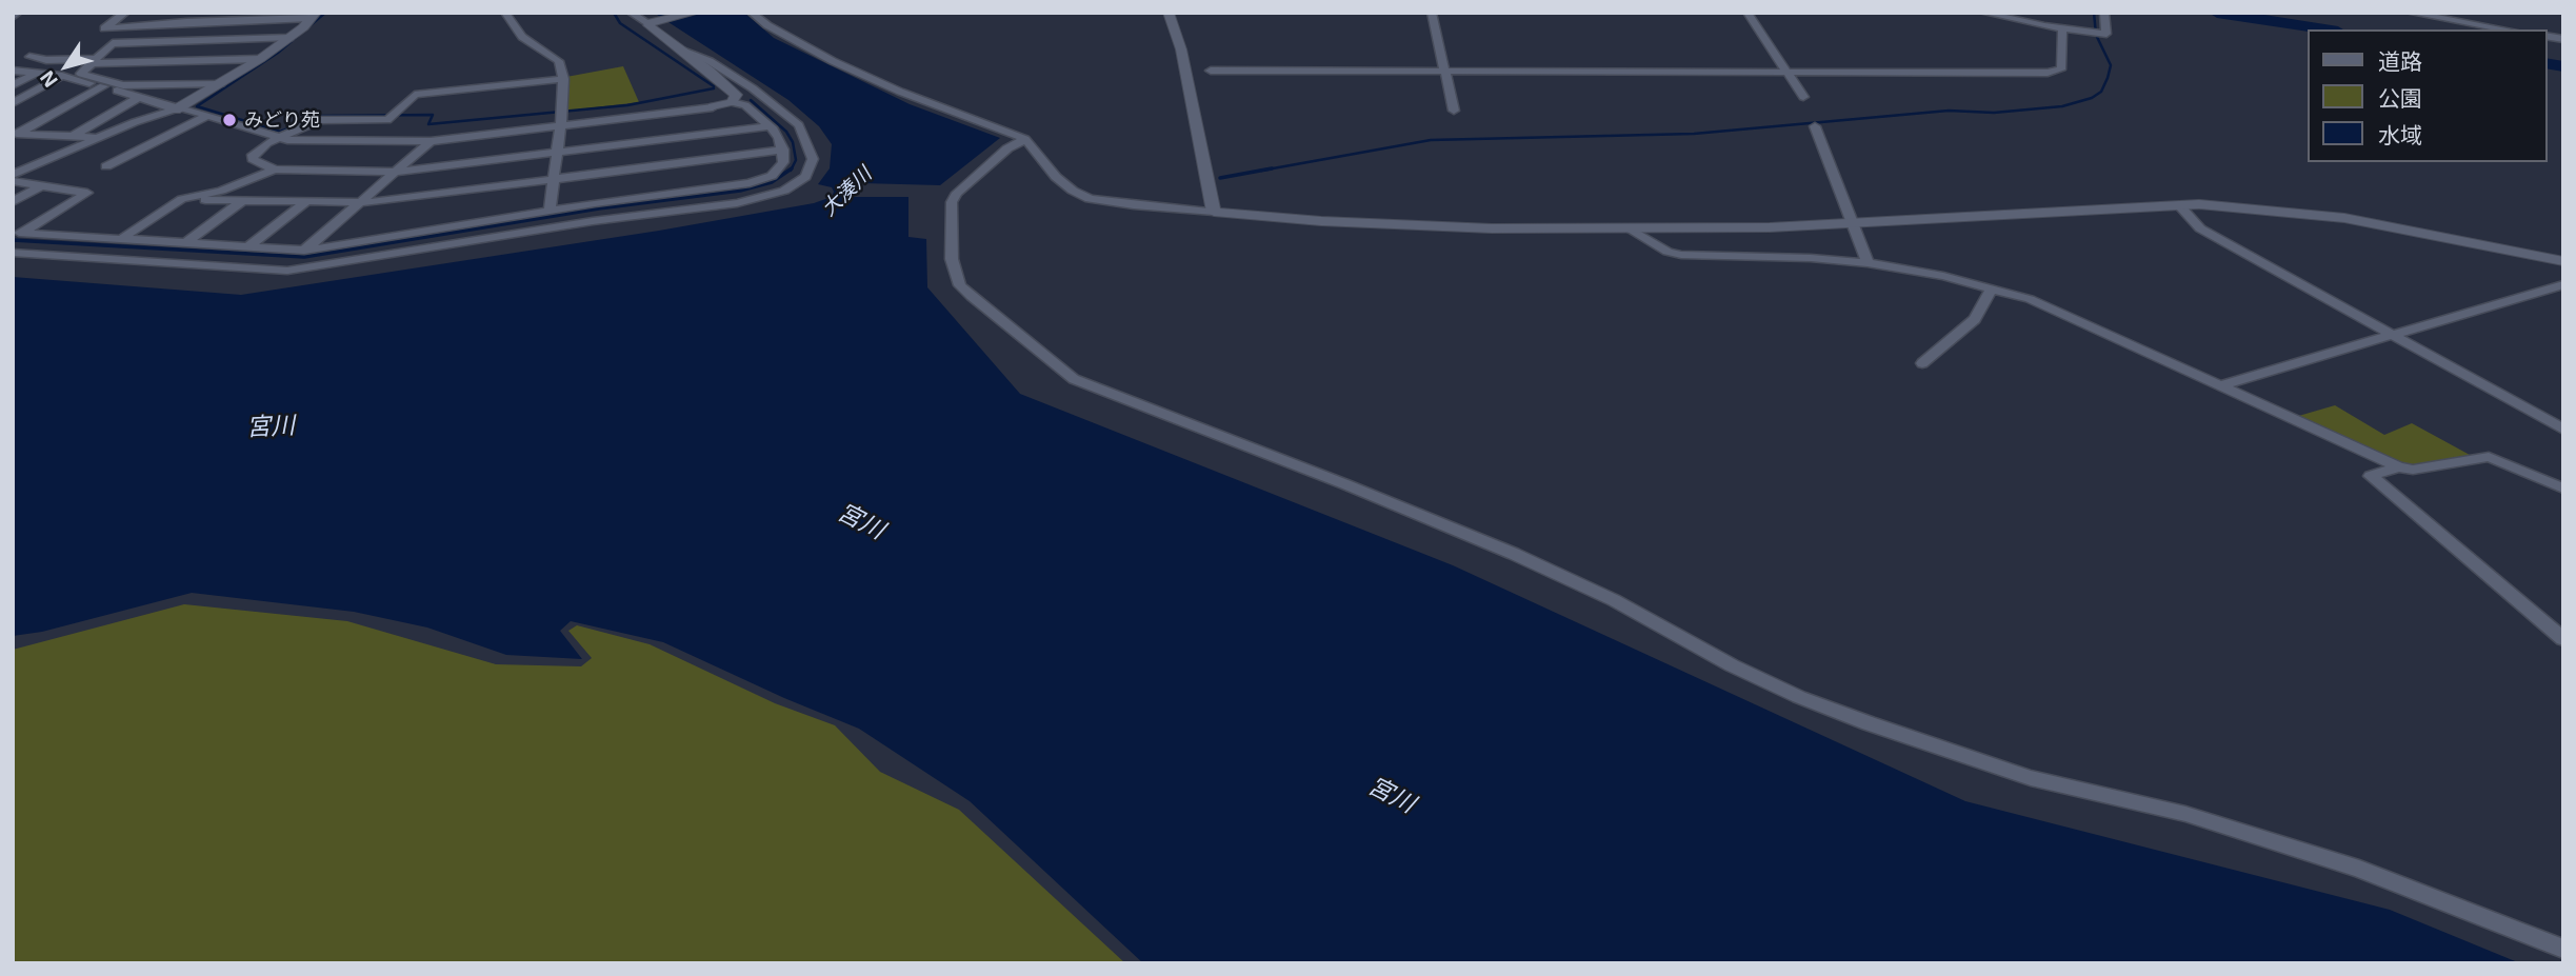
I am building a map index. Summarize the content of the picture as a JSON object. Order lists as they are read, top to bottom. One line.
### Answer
{"water":["大湊川","宮川"],"places":["みどり苑"],"legend":["道路","公園","水域"],"north":"bottom left"}
